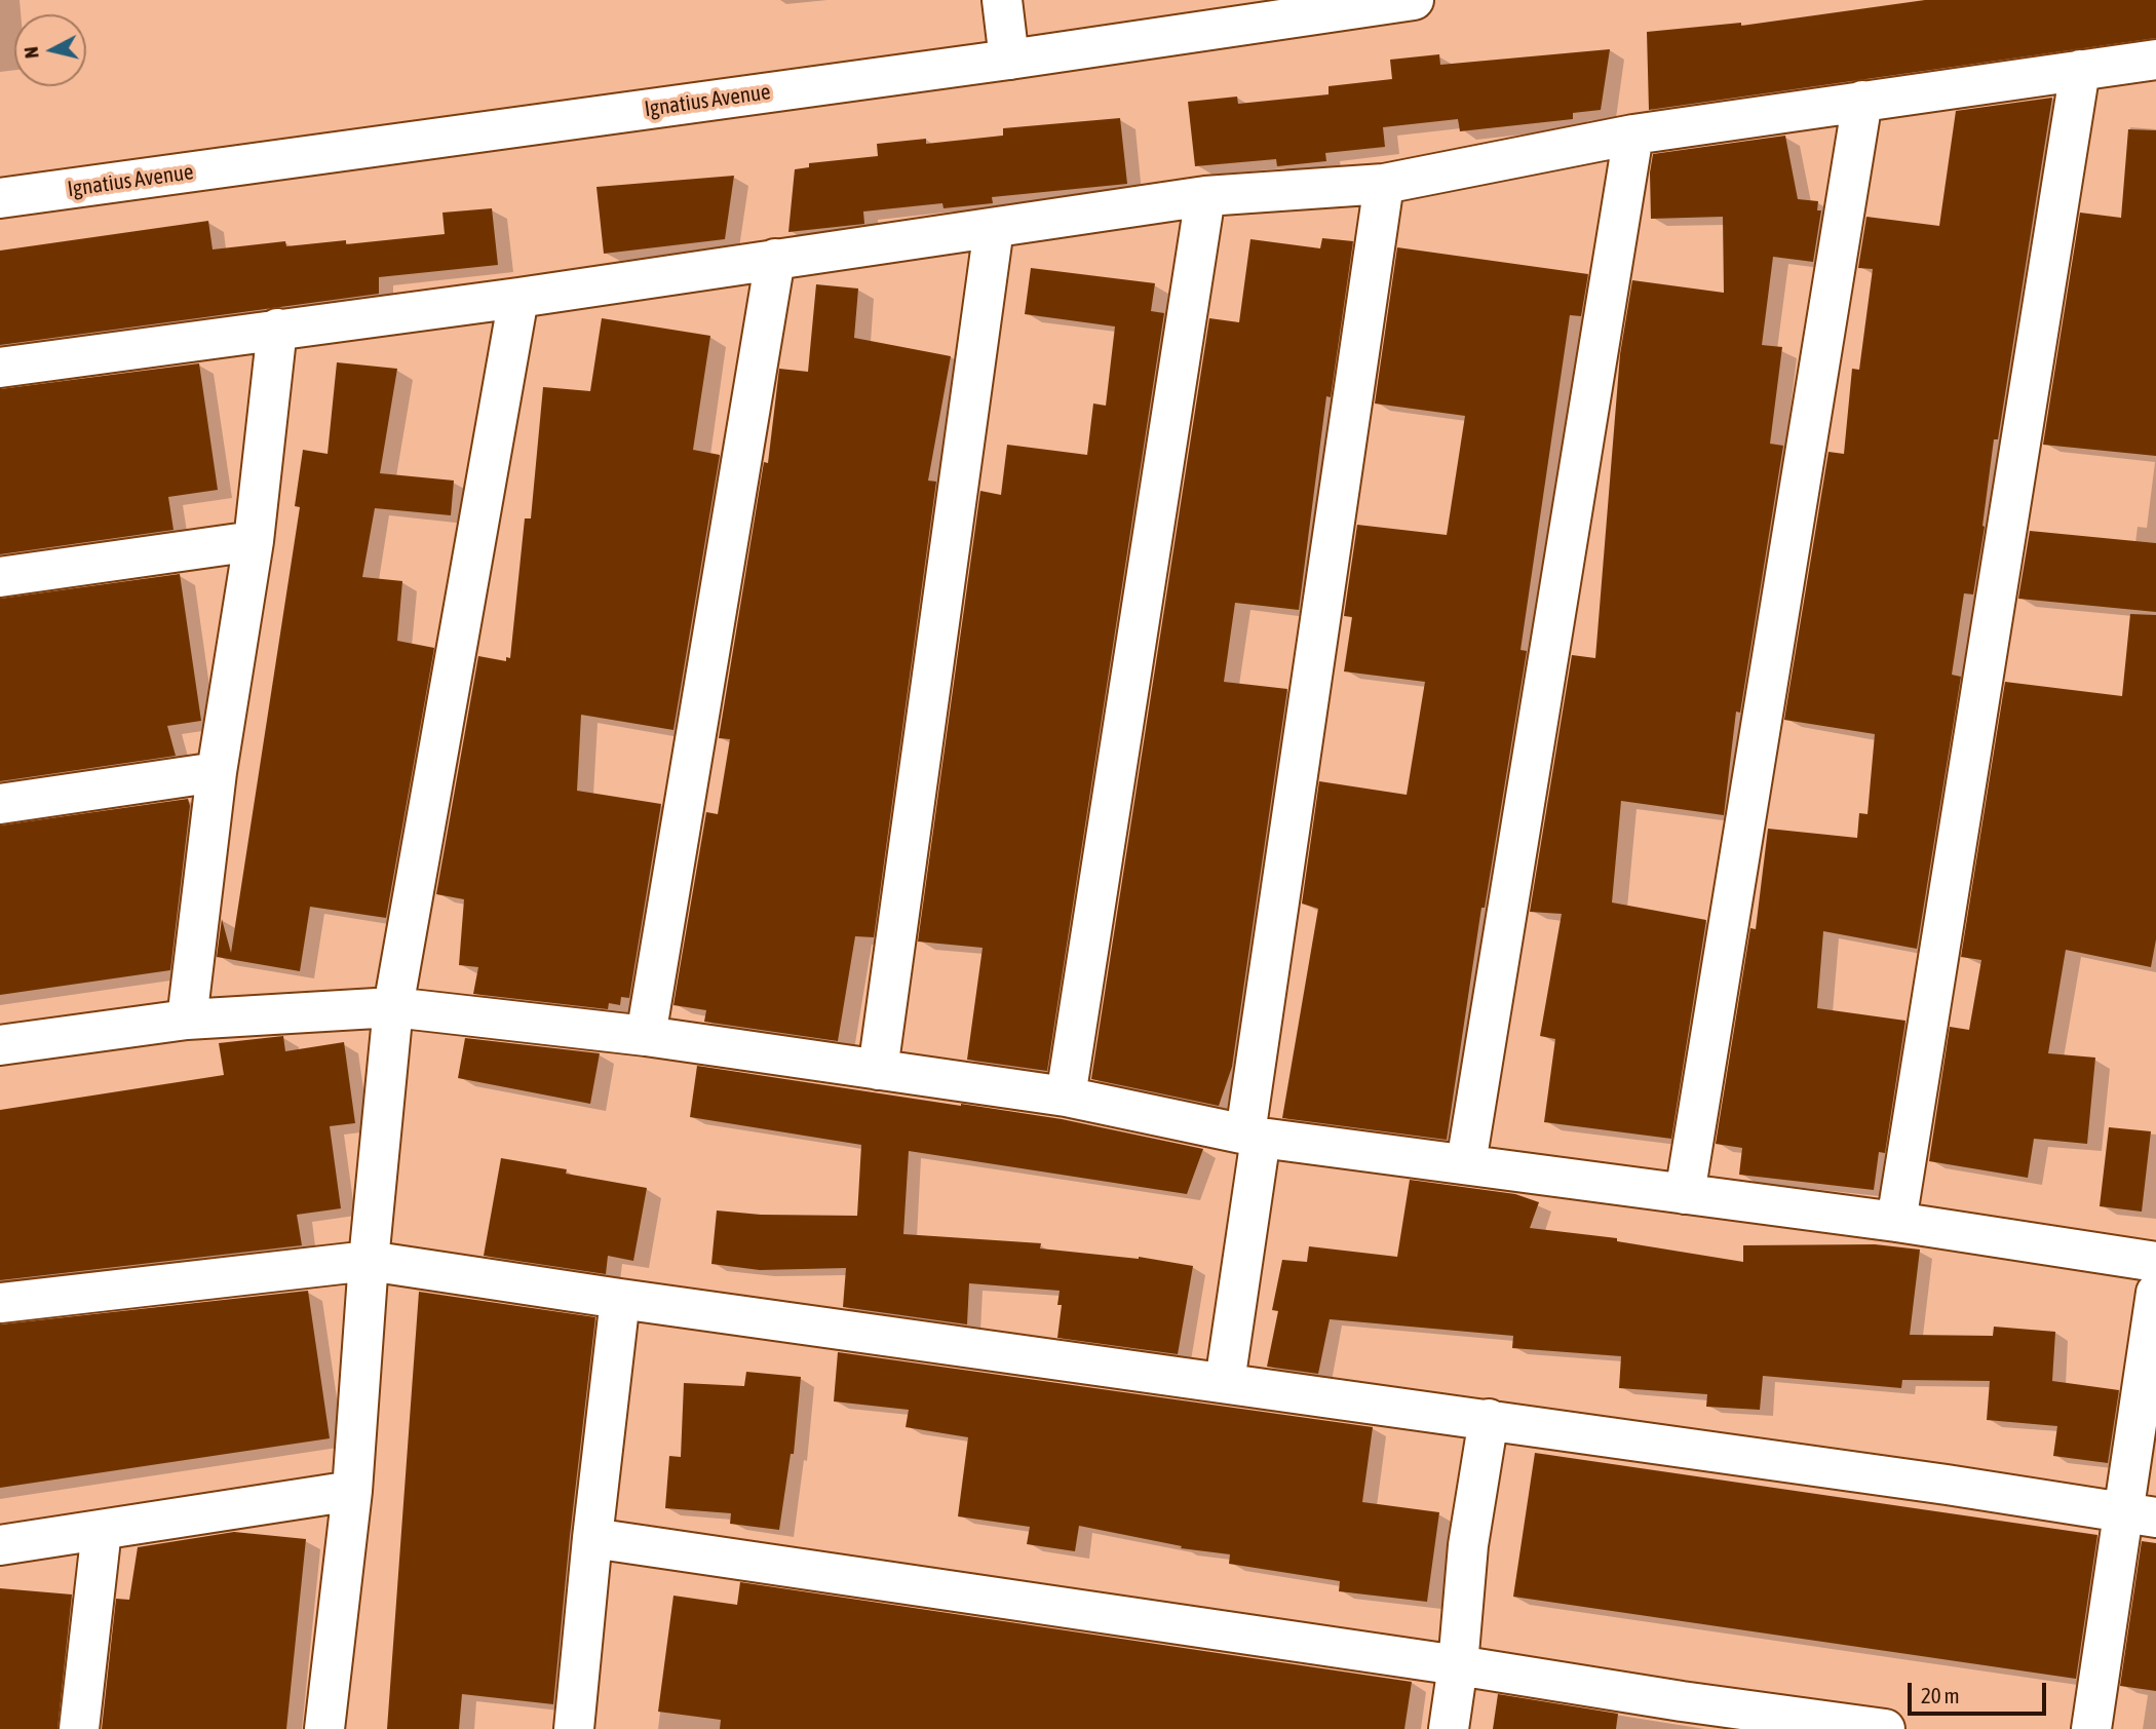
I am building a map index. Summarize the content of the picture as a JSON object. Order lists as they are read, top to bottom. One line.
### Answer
{"streets":{"street":["Ignatius Avenue"]},"scale_bar":"20 m","north":"left"}
